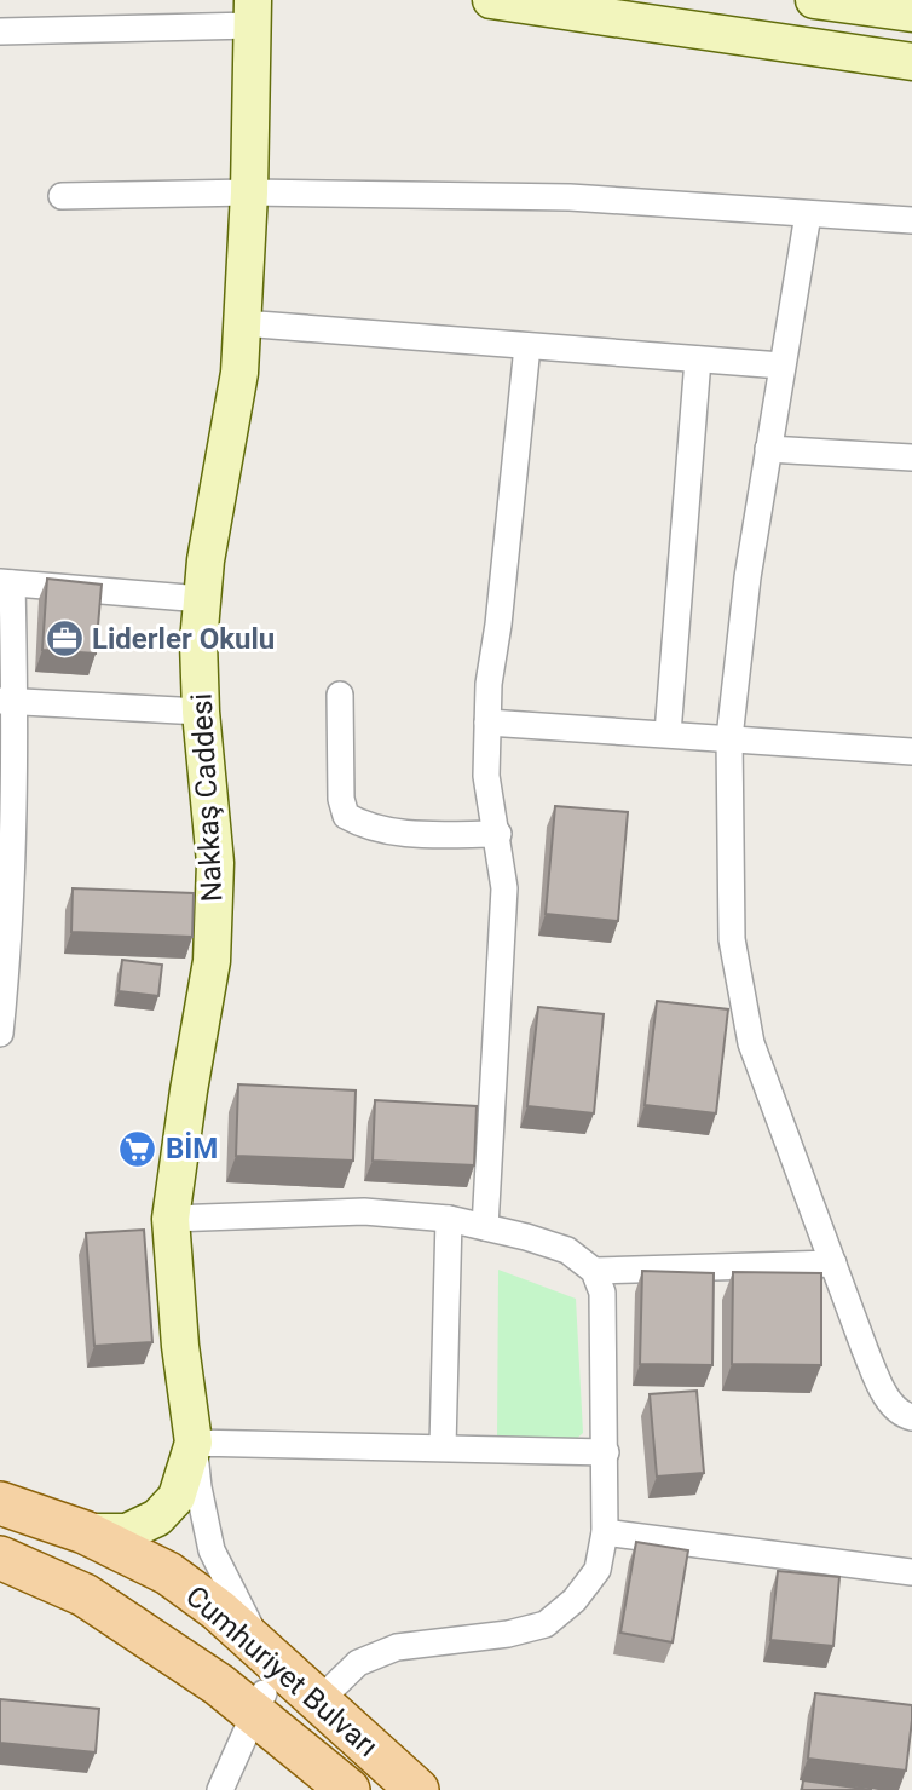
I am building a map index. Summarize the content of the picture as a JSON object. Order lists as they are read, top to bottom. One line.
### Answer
{"streets":{"main road":["Cumhuriyet Bulvarı"],"street":["Nakkaş Caddesi"]},"places":{"office":["Liderler Okulu"],"supermarket":["BİM"]}}
